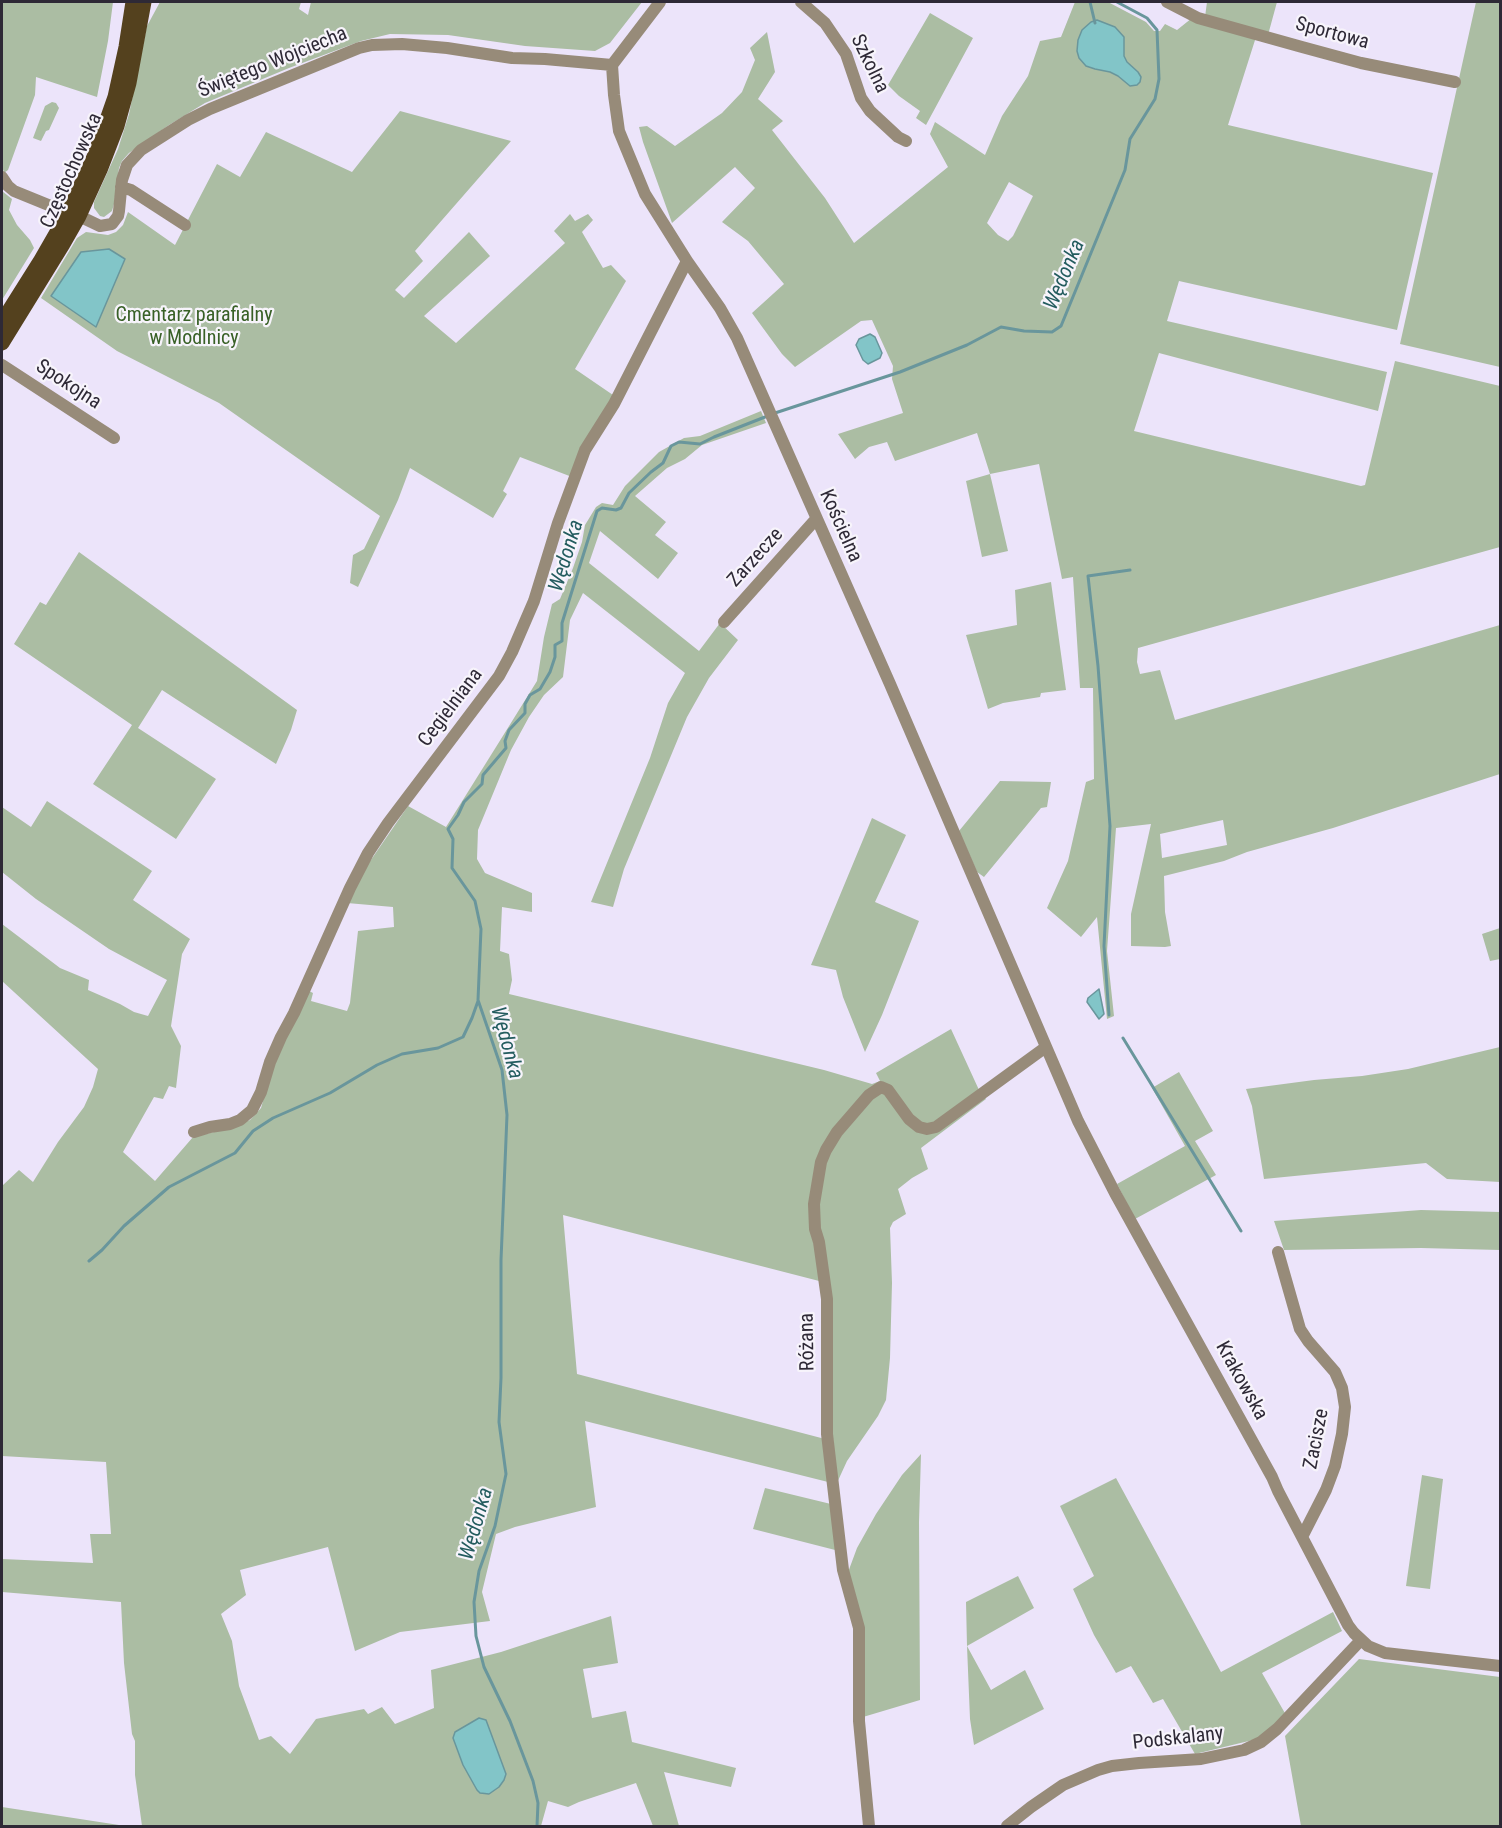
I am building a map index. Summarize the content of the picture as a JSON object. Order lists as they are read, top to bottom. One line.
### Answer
{"streets":{"main road":["Częstochowska"],"street":["Sportowa","Świętego Wojciecha","Szkolna","Spokojna","Kościelna","Zarzecze","Cegielniana","Różana","Krakowska","Zacisze","Podskalany"]},"crossings":[["Świętego Wojciecha","Częstochowska"],["Świętego Wojciecha","Kościelna"],["Kościelna","Zarzecze"],["Kościelna","Cegielniana"],["Kościelna","Krakowska"],["Różana","Krakowska"],["Krakowska","Zacisze"],["Krakowska","Podskalany"]],"water":["Wędonka"],"parks":["Cmentarz parafialny w Modlnicy"]}
